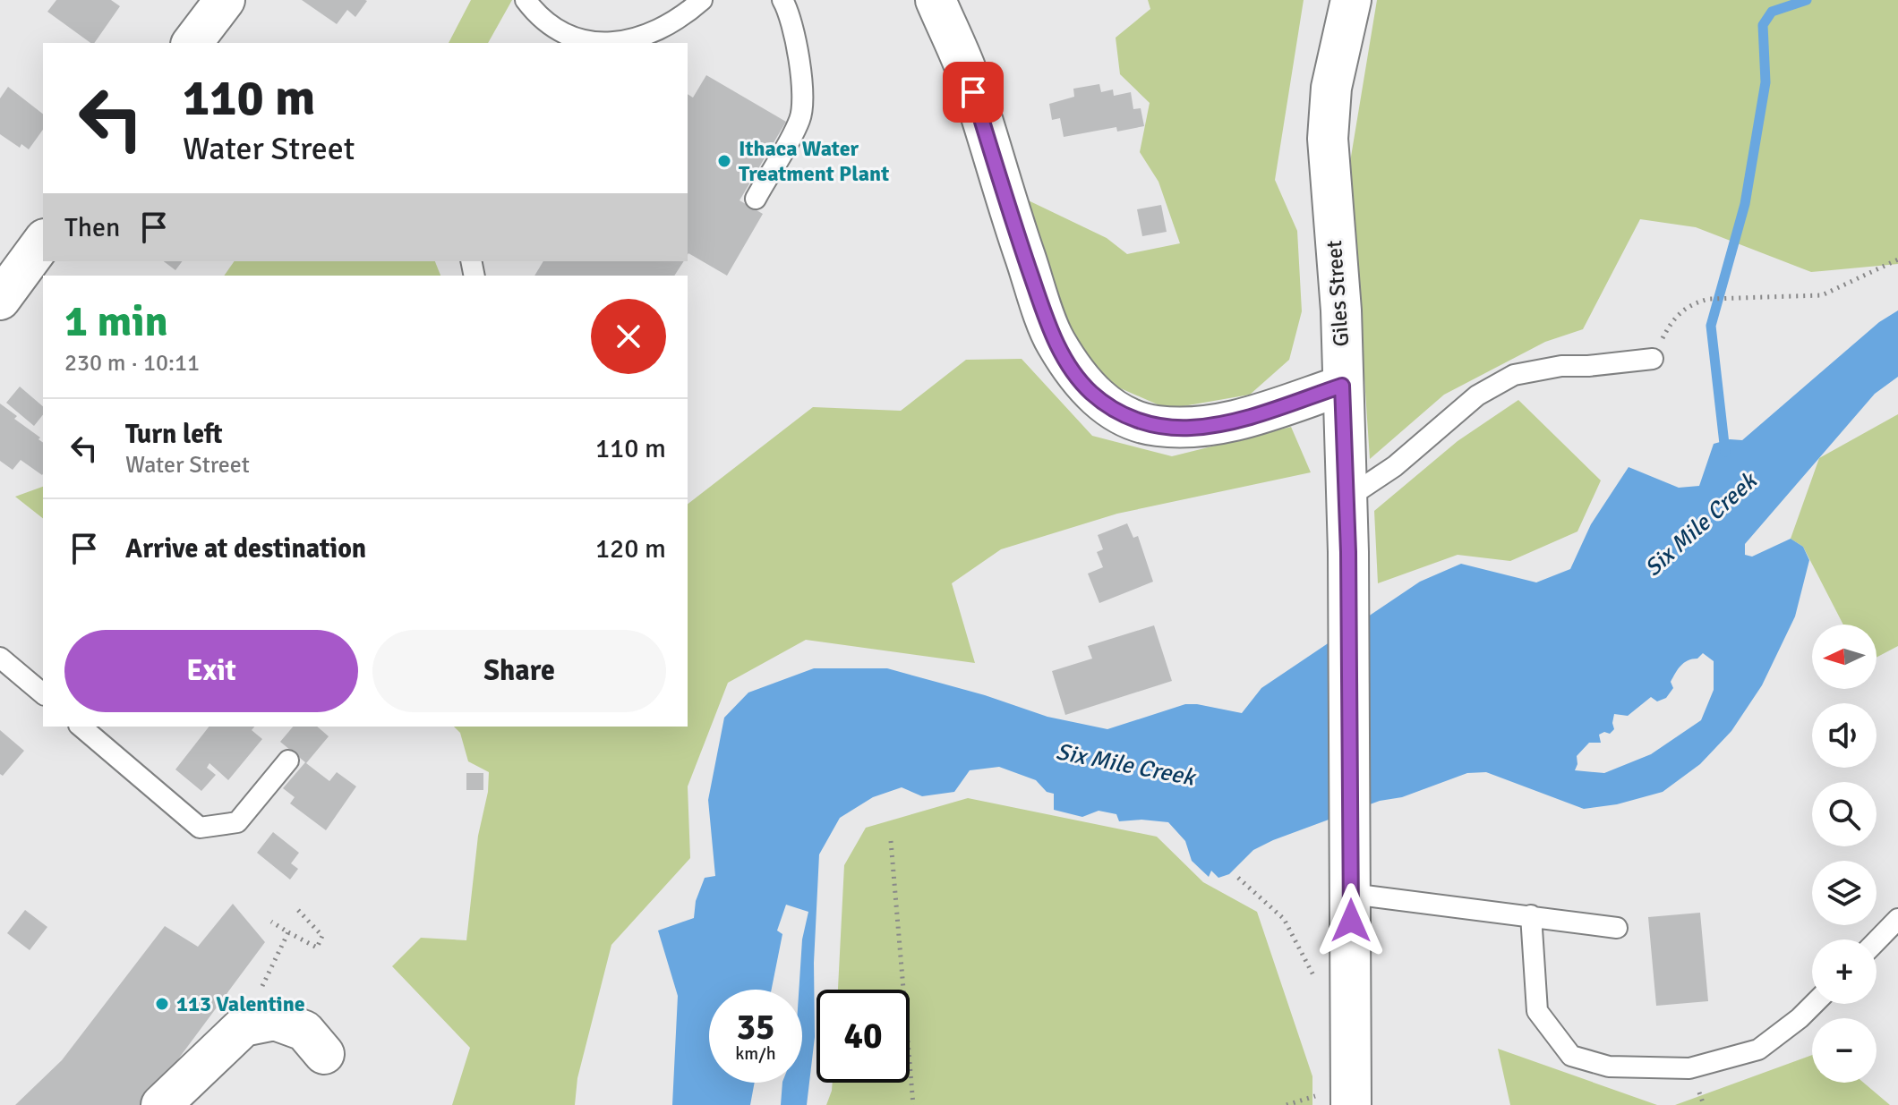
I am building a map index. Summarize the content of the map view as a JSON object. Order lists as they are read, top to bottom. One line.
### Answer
{"streets":{"main road":["Giles Street"]},"water":["Six Mile Creek"],"places":["Ithaca Water Treatment Plant","113 Valentine"],"north":"left","page":{"turn":["110 m","Water Street"],"then":"Then","heading":["1 min","230 m · 10:11"],"list":[{"name":"Turn left","note":"Water Street","value":"110 m"},{"name":"Arrive at destination","value":"120 m"}],"buttons":["Exit","Share"],"map_buttons":["+","−"],"speed":"35 km/h","limit":"40"}}
